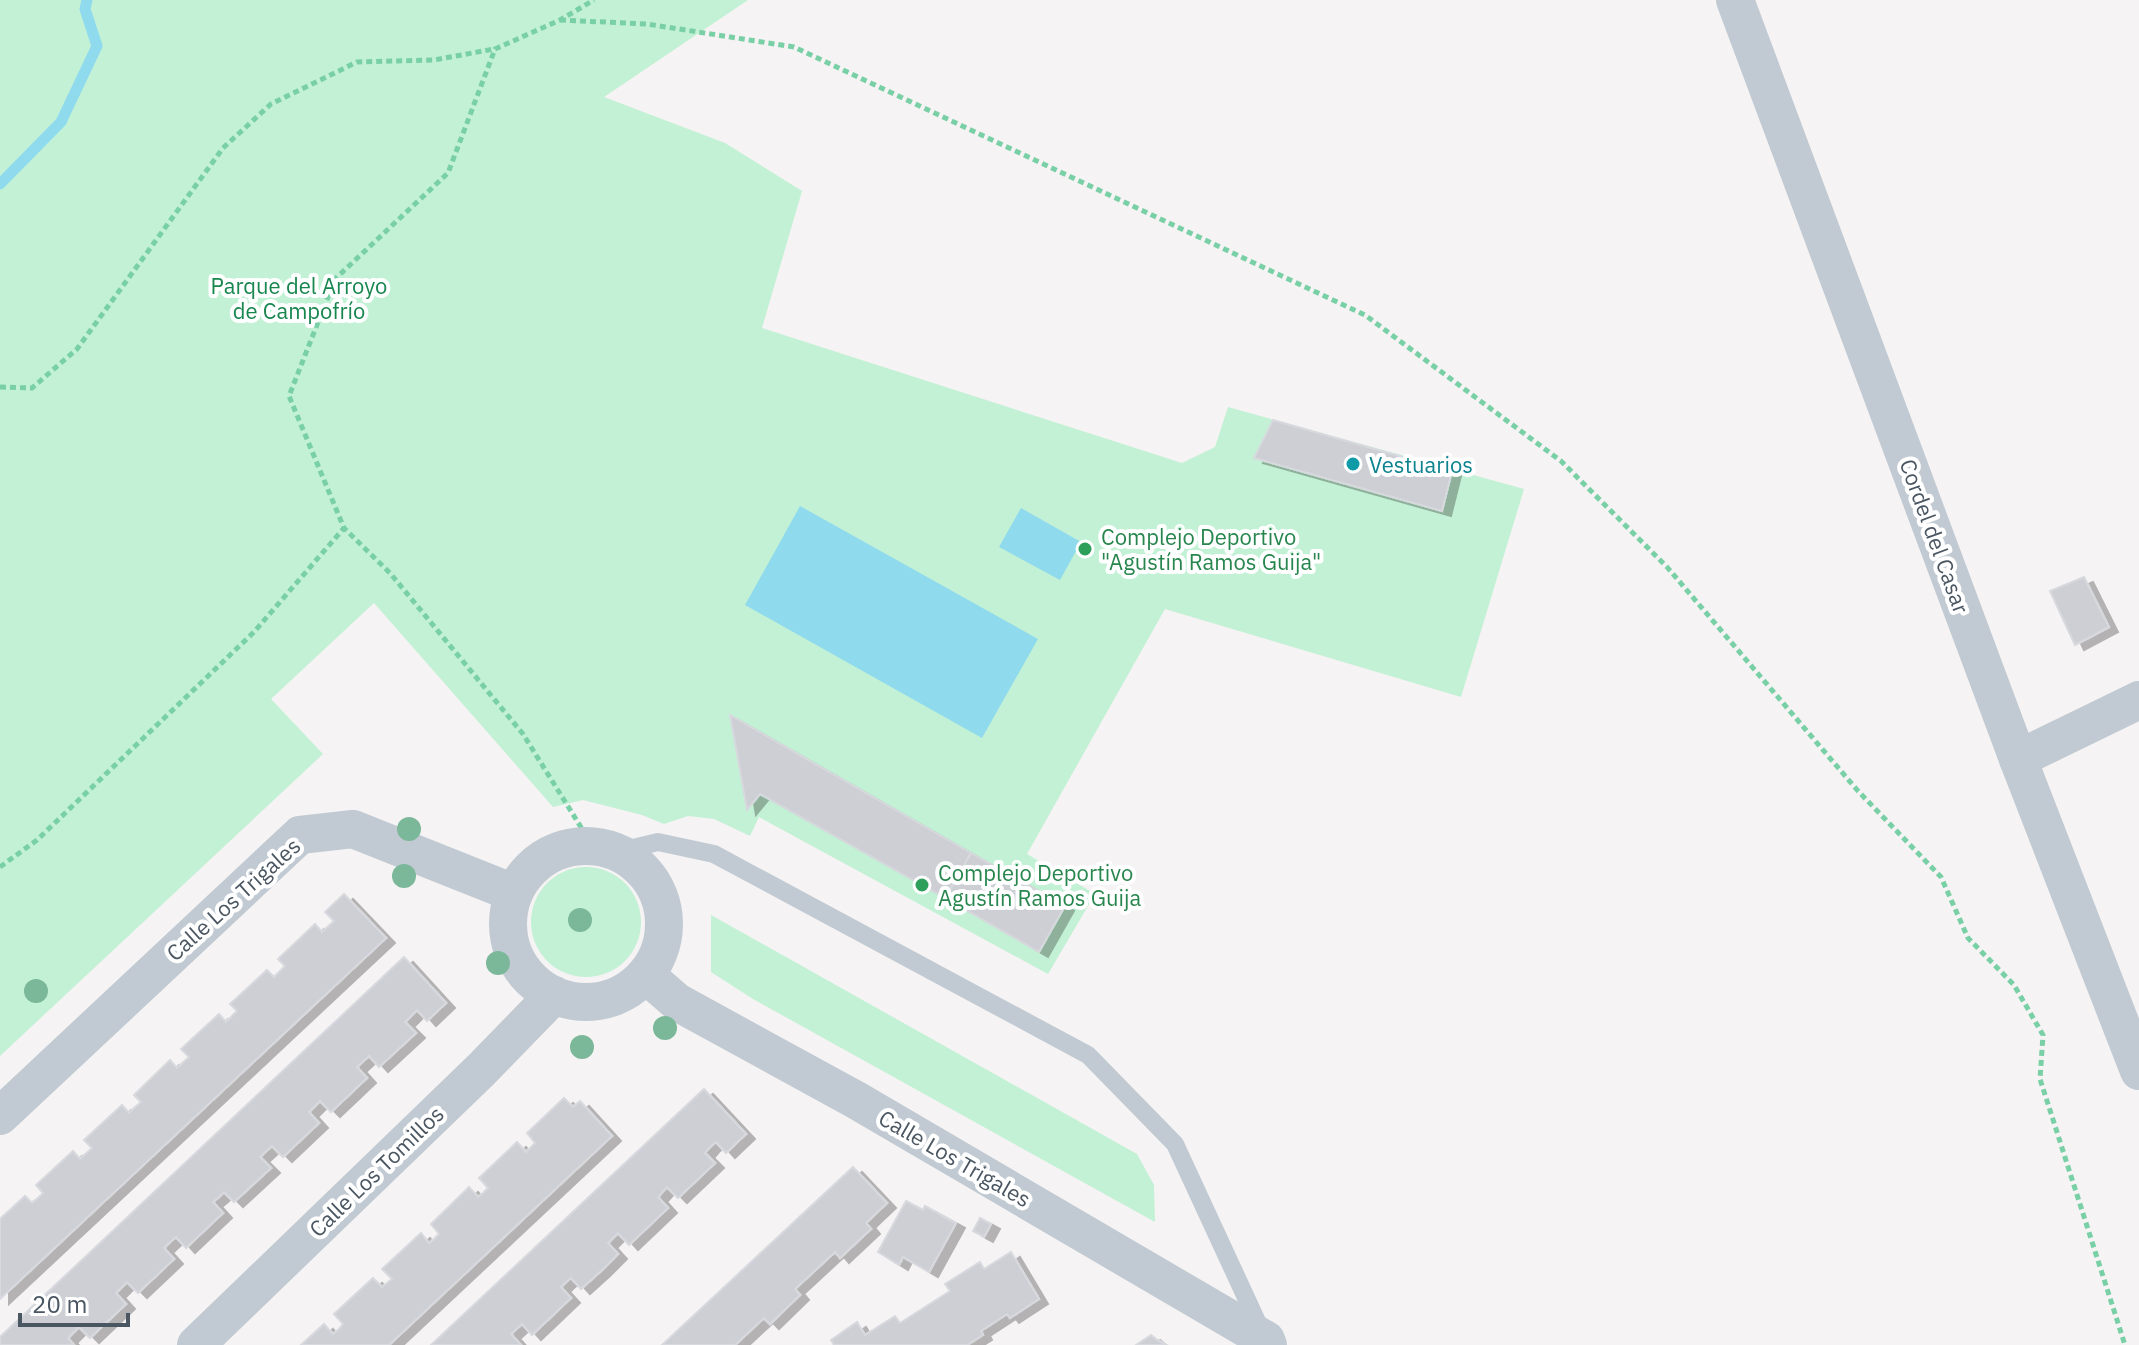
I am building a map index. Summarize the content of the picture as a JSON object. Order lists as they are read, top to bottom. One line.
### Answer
{"streets":{"street":["Cordel del Casar","Calle Los Trigales","Calle Los Tomillos"]},"crossings":[["Calle Los Trigales","Calle Los Tomillos"]],"parks":["Parque del Arroyo de Campofrío"],"places":["Vestuarios","Complejo Deportivo \"Agustín Ramos Guija\"","Complejo Deportivo Agustín Ramos Guija"],"scale_bar":"20 m"}
